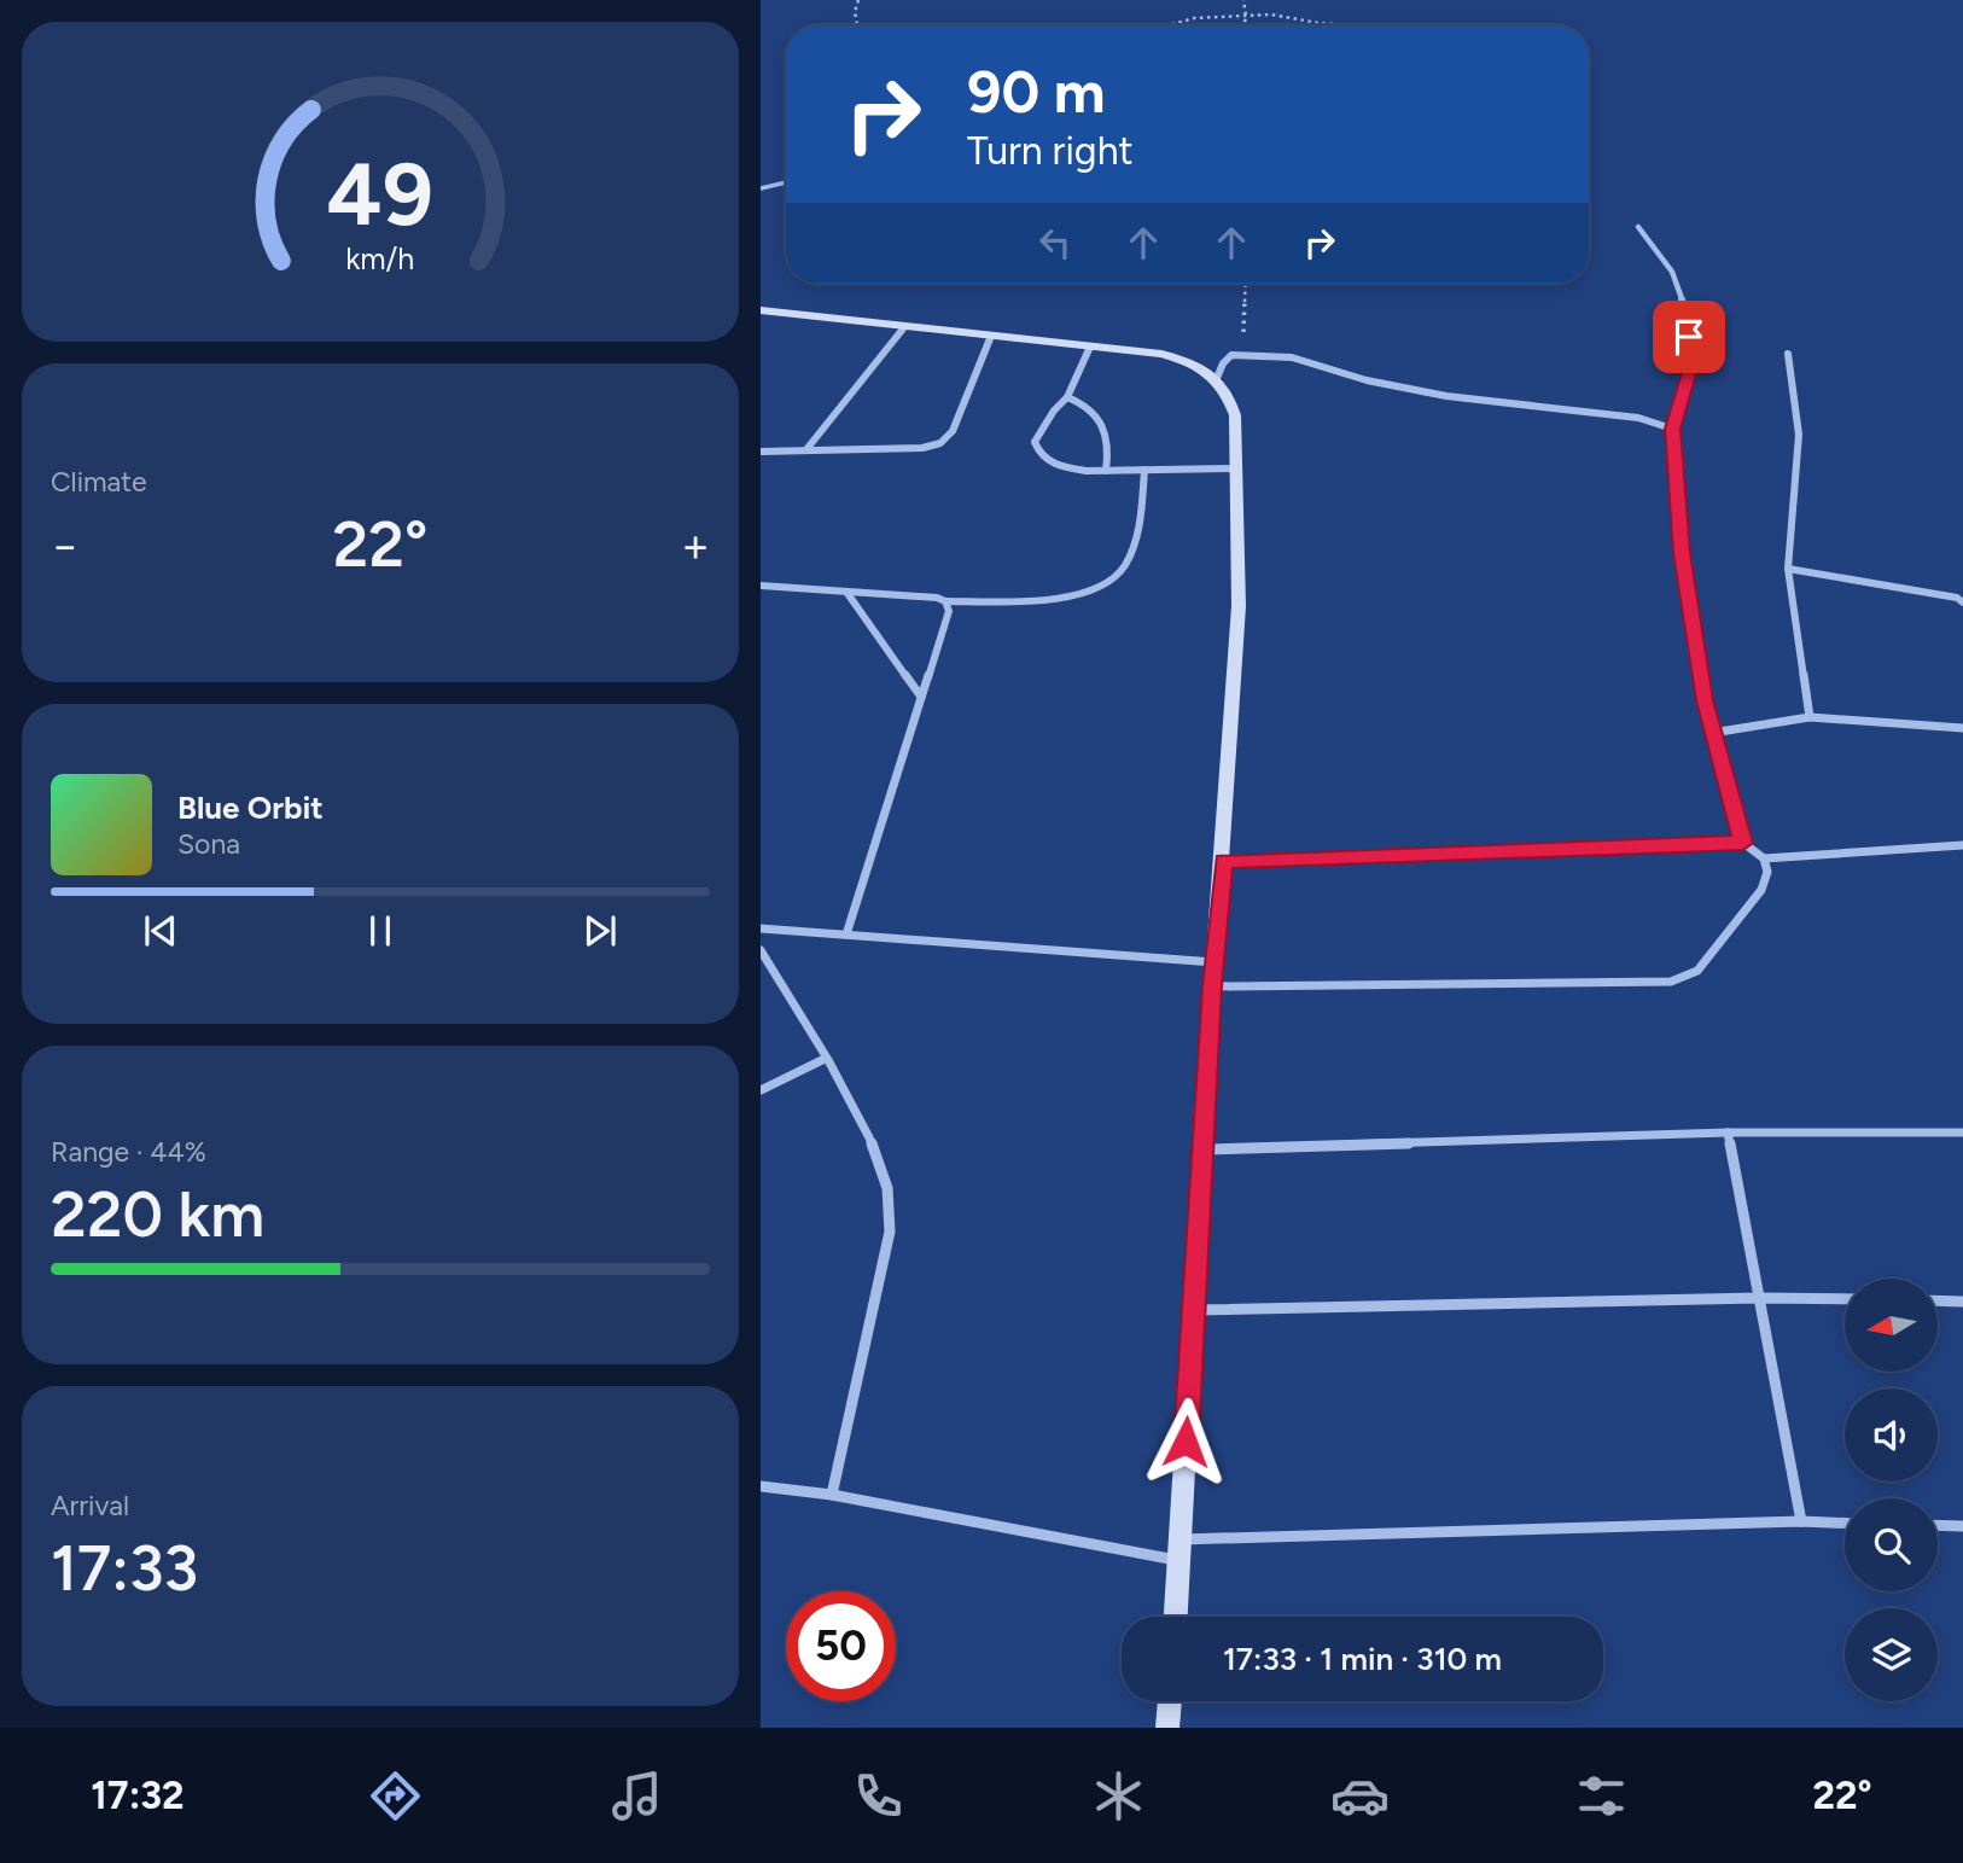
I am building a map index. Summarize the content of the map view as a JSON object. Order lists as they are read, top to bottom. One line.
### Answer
{"north":"left","page":{"turn":["90 m","Turn right"],"tile":["Climate",["Range · 44%","220 km"],["Arrival","17:33"]],"heat":["−","22°","+"],"song":["Blue Orbit","Sona"],"limit":"50","trip":"17:33 · 1 min · 310 m","tabs":["17:32","22°"],"gauge":["49","km/h"]}}
